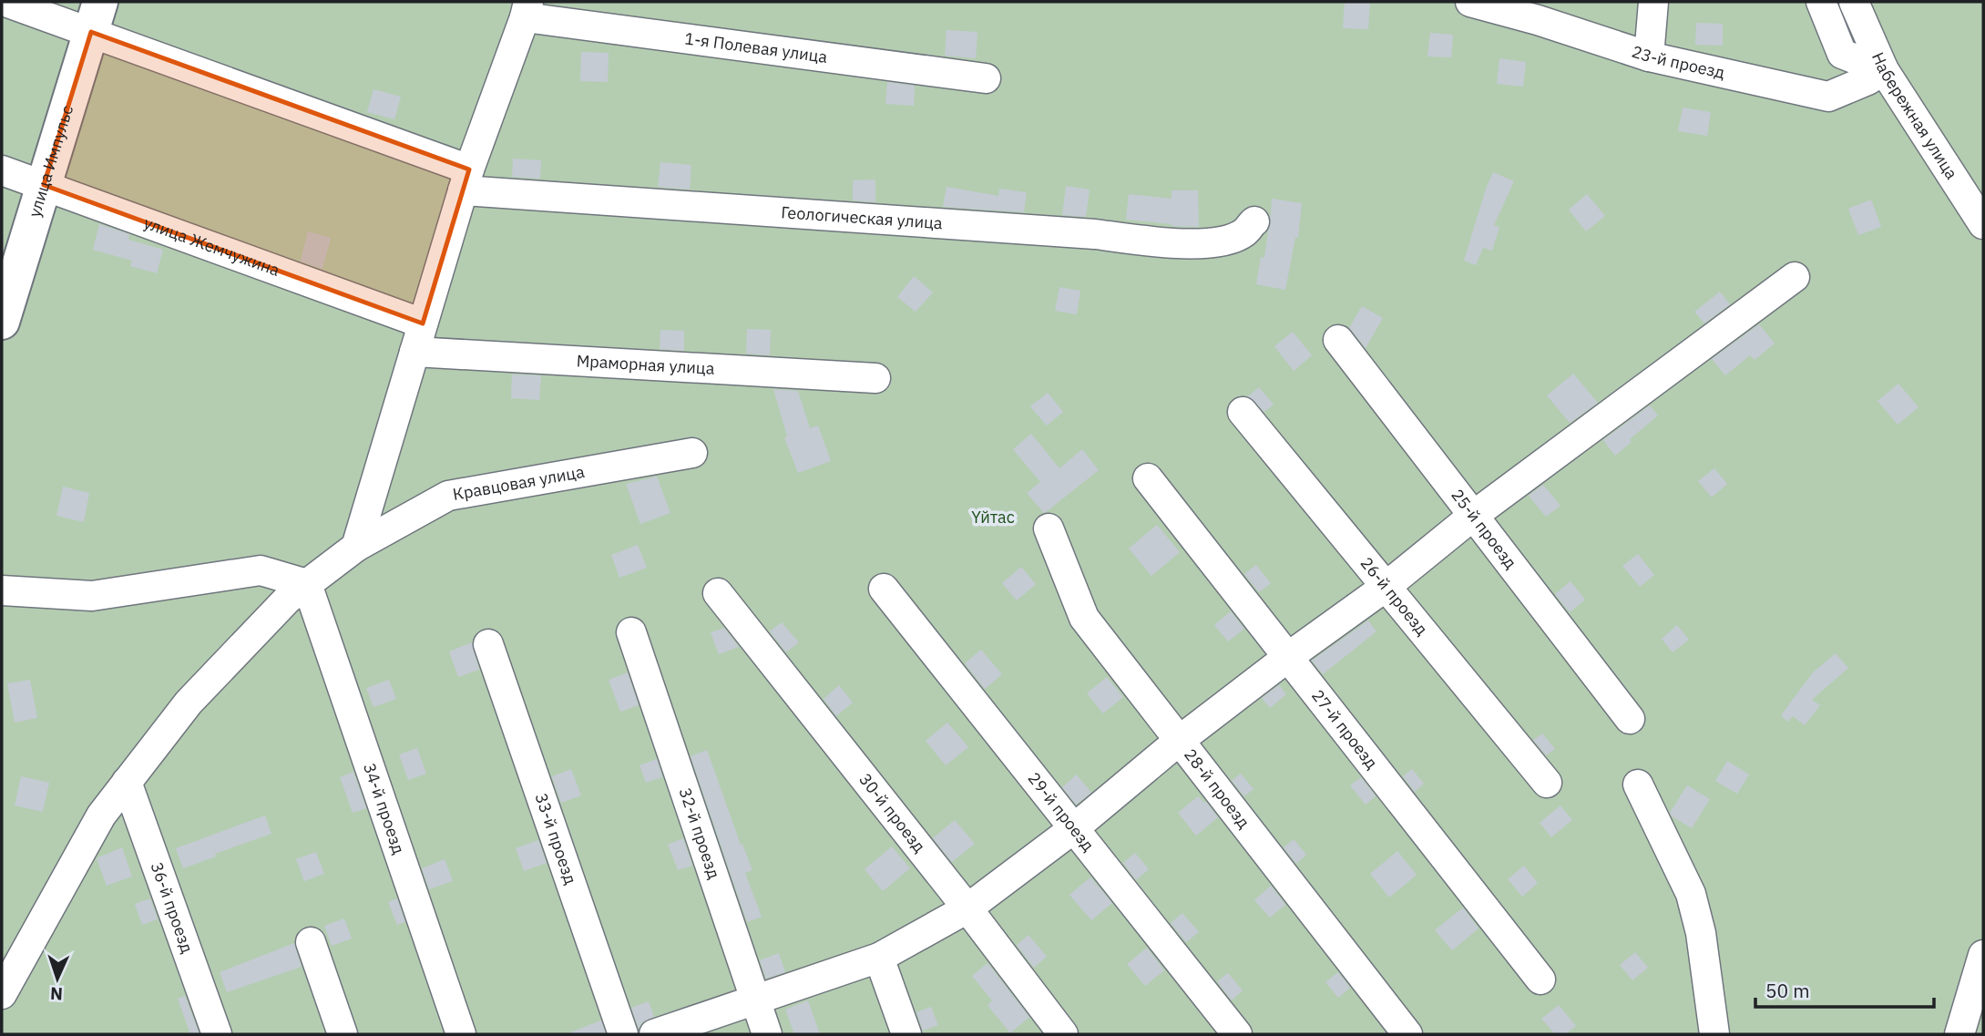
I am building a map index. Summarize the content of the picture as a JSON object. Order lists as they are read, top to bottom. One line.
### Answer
{"streets":{"street":["1-я Полевая улица","23-й проезд","Набережная улица","улица Импульс","Геологическая улица","улица Жемчужина","Мраморная улица","Кравцовая улица","25-й проезд","26-й проезд","27-й проезд","28-й проезд","34-й проезд","29-й проезд","30-й проезд","32-й проезд","33-й проезд","36-й проезд"]},"crossings":[["23-й проезд","Набережная улица"],["улица Импульс","Геологическая улица"],["улица Импульс","улица Жемчужина"],["Кравцовая улица","34-й проезд"],["Кравцовая улица","36-й проезд"]],"parks":["Үйтас"],"scale_bar":"50 m","north":"bottom"}
